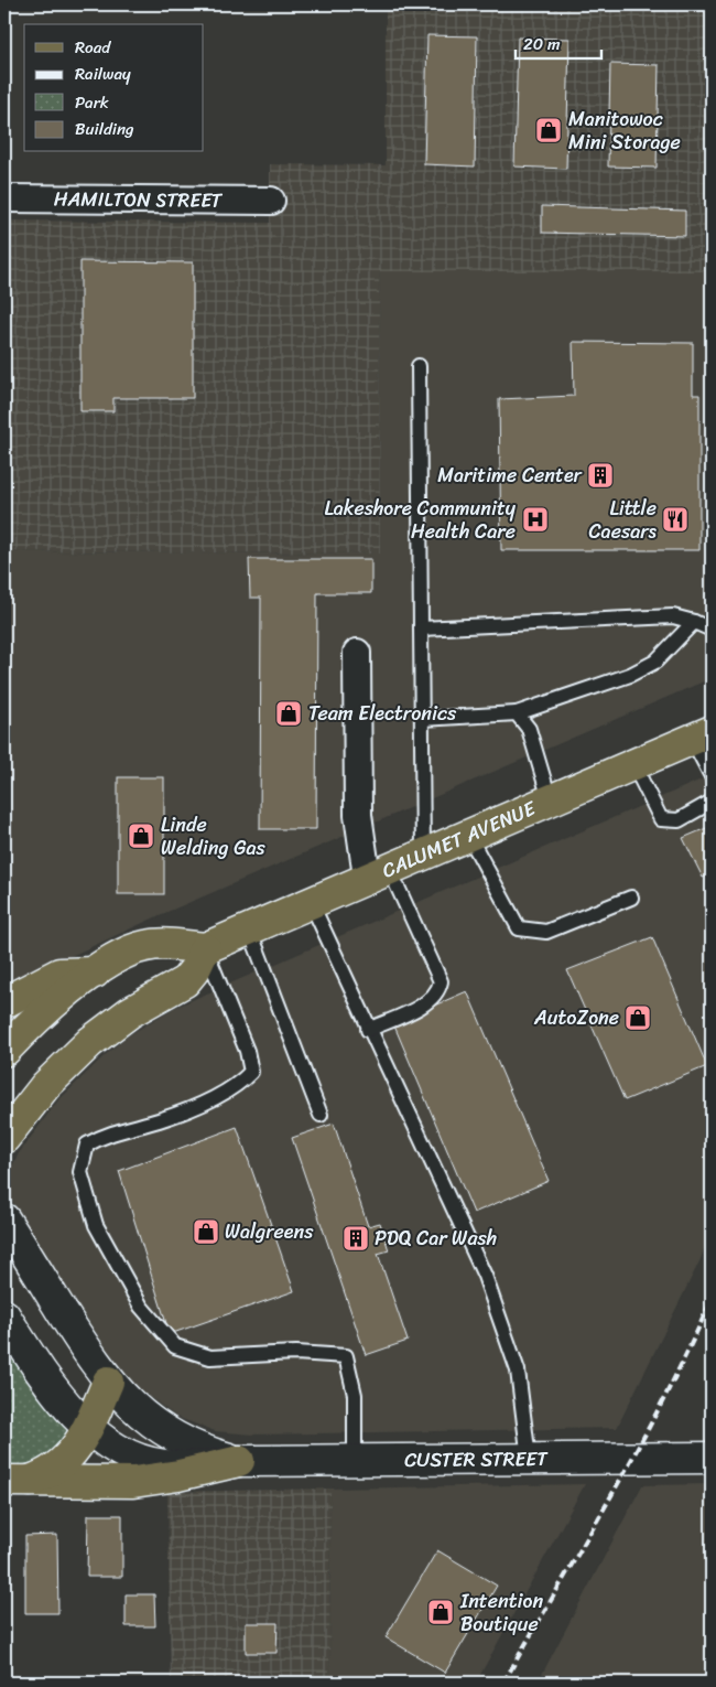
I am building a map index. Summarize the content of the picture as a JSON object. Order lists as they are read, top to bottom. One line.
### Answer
{"streets":{"main road":["CALUMET AVENUE"],"street":["HAMILTON STREET","CUSTER STREET"]},"places":{"shop":["Manitowoc Mini Storage","Team Electronics","Linde Welding Gas","AutoZone","Walgreens","Intention Boutique"],"building":["Maritime Center","PDQ Car Wash"],"hospital":["Lakeshore Community Health Care"],"restaurant":["Little Caesars"]},"legend":["Road","Railway","Park","Building"],"scale_bar":"20 m"}
